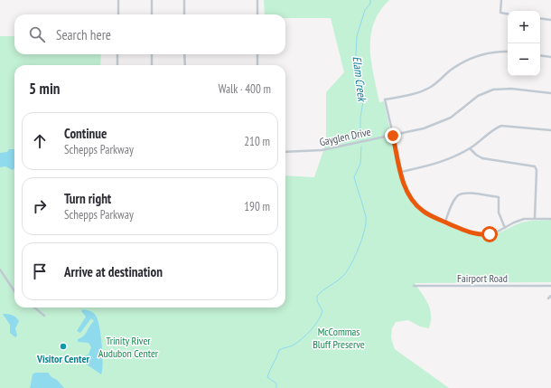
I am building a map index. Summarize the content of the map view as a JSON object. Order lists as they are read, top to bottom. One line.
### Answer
{"streets":{"street":["Gayglen Drive","Fairport Road"]},"water":["Elam Creek"],"parks":["McCommas Bluff Preserve","Trinity River Audubon Center"],"places":["Visitor Center"],"page":{"map_buttons":["+","−"],"search":"Search here","heading":["5 min","Walk · 400 m"],"list":[["Continue","Schepps Parkway","210 m"],["Turn right","Schepps Parkway","190 m"],"Arrive at destination"]}}
